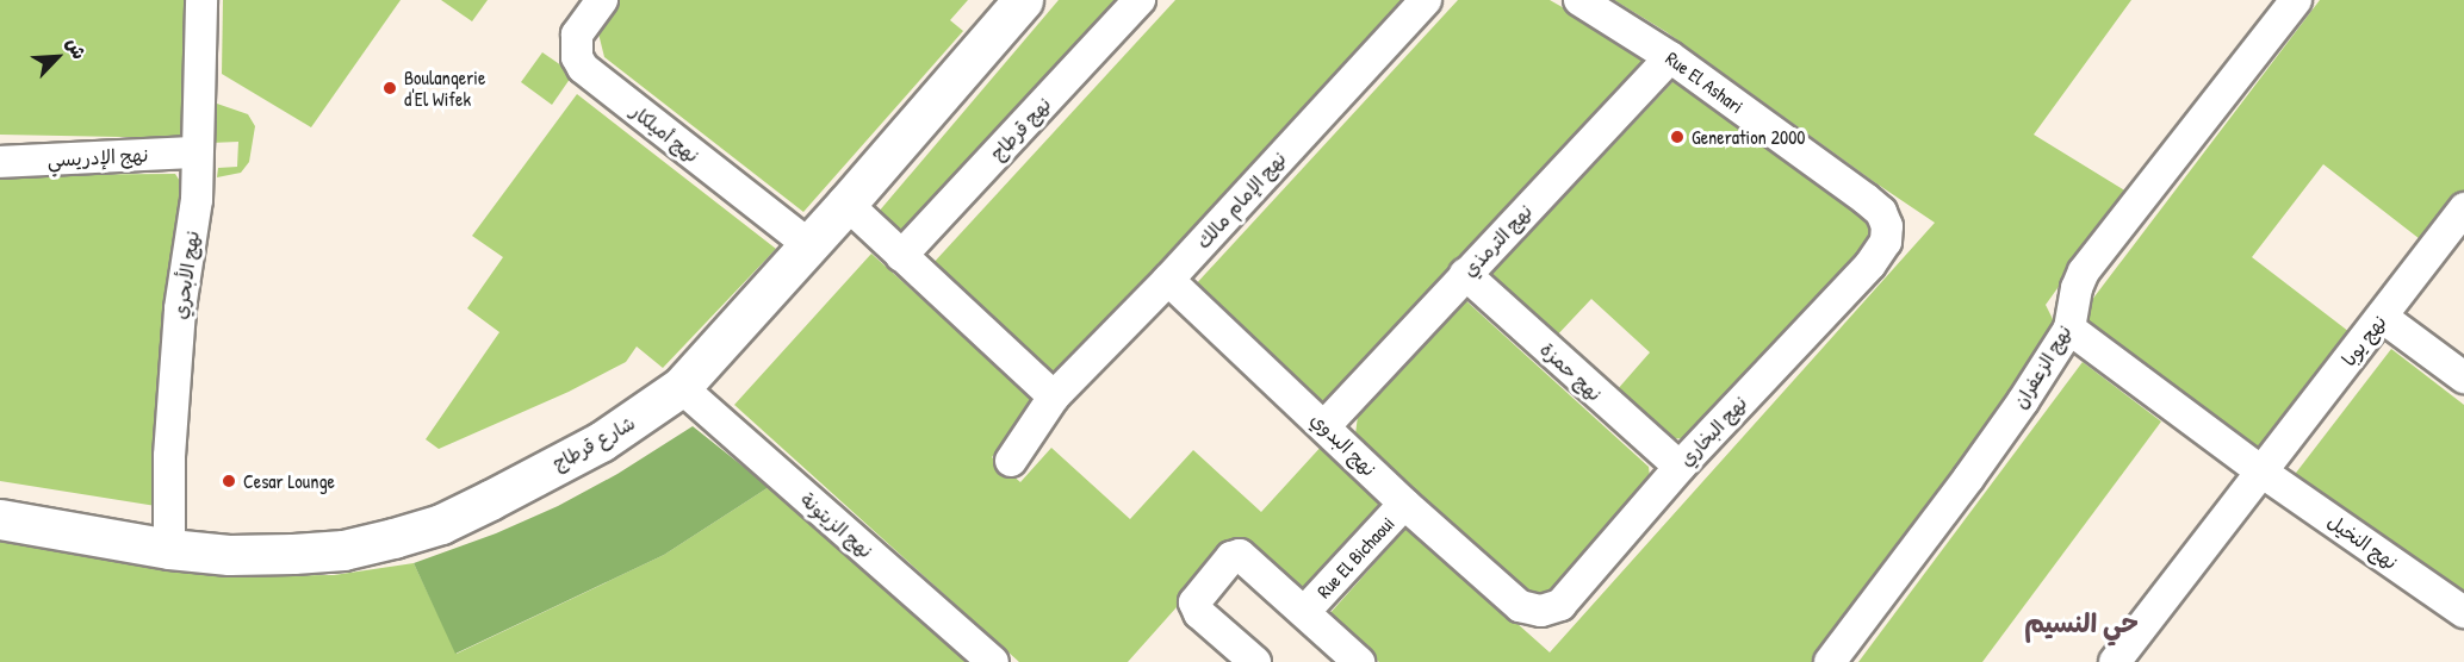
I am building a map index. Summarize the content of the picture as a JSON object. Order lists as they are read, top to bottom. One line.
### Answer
{"streets":{"street":["Rue El Ashari","نهج قرطاج","نهج أميلكار","نهج الإدريسي","نهج الإمام مالك","نهج الترمذي","نهج الأبحري","نهج يوبا","نهج الزعفران","نهج حمزة","نهج البخاري","شارع قرطاج","نهج البدوي","نهج الزيتونة","نهج النخيل","Rue El Bichaoui"]},"crossings":[["Rue El Ashari","نهج الترمذي"],["Rue El Ashari","نهج البخاري"],["نهج أميلكار","شارع قرطاج"],["نهج الإدريسي","نهج الأبحري"],["نهج الإمام مالك","نهج البدوي"],["نهج الترمذي","نهج حمزة"],["نهج الترمذي","نهج البدوي"],["نهج الأبحري","شارع قرطاج"],["نهج يوبا","نهج النخيل"],["نهج حمزة","نهج البخاري"],["نهج البخاري","نهج البدوي"],["شارع قرطاج","نهج الزيتونة"],["نهج البدوي","Rue El Bichaoui"]],"districts":["حي النسيم"],"places":["Boulangerie d'El Wifek","Generation 2000","Cesar Lounge"],"north":"top right"}
